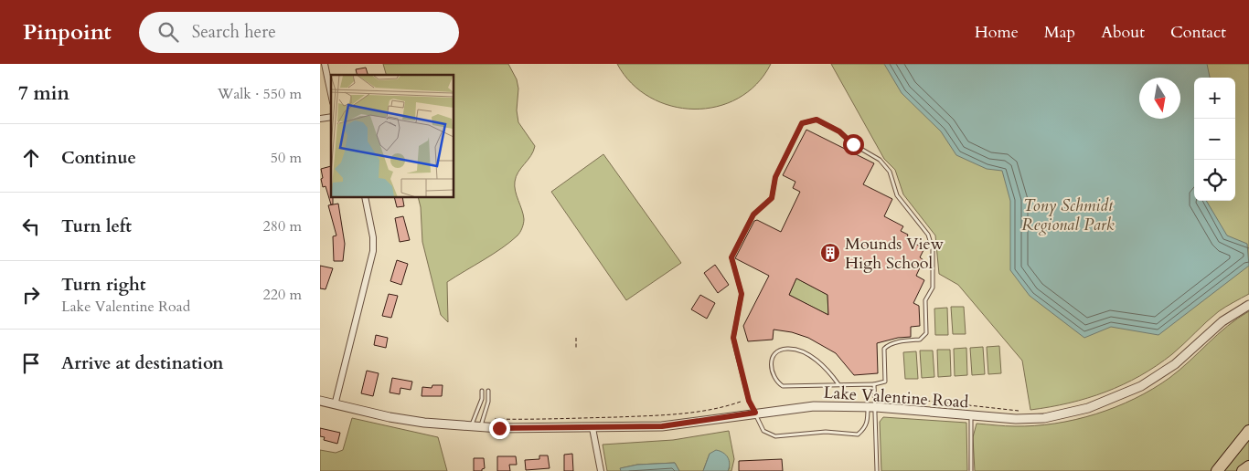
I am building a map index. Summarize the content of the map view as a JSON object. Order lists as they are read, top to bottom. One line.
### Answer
{"streets":{"street":["Lake Valentine Road"]},"parks":["Tony Schmidt Regional Park"],"places":{"building":["Mounds View High School"]},"north":"bottom","page":{"header":"Pinpoint","search":"Search here","nav":["Home","Map","About","Contact"],"heading":["7 min","Walk · 550 m"],"map_buttons":["+","−"],"list":[["Continue","50 m"],["Turn left","280 m"],["Turn right","Lake Valentine Road","220 m"],"Arrive at destination"]}}
